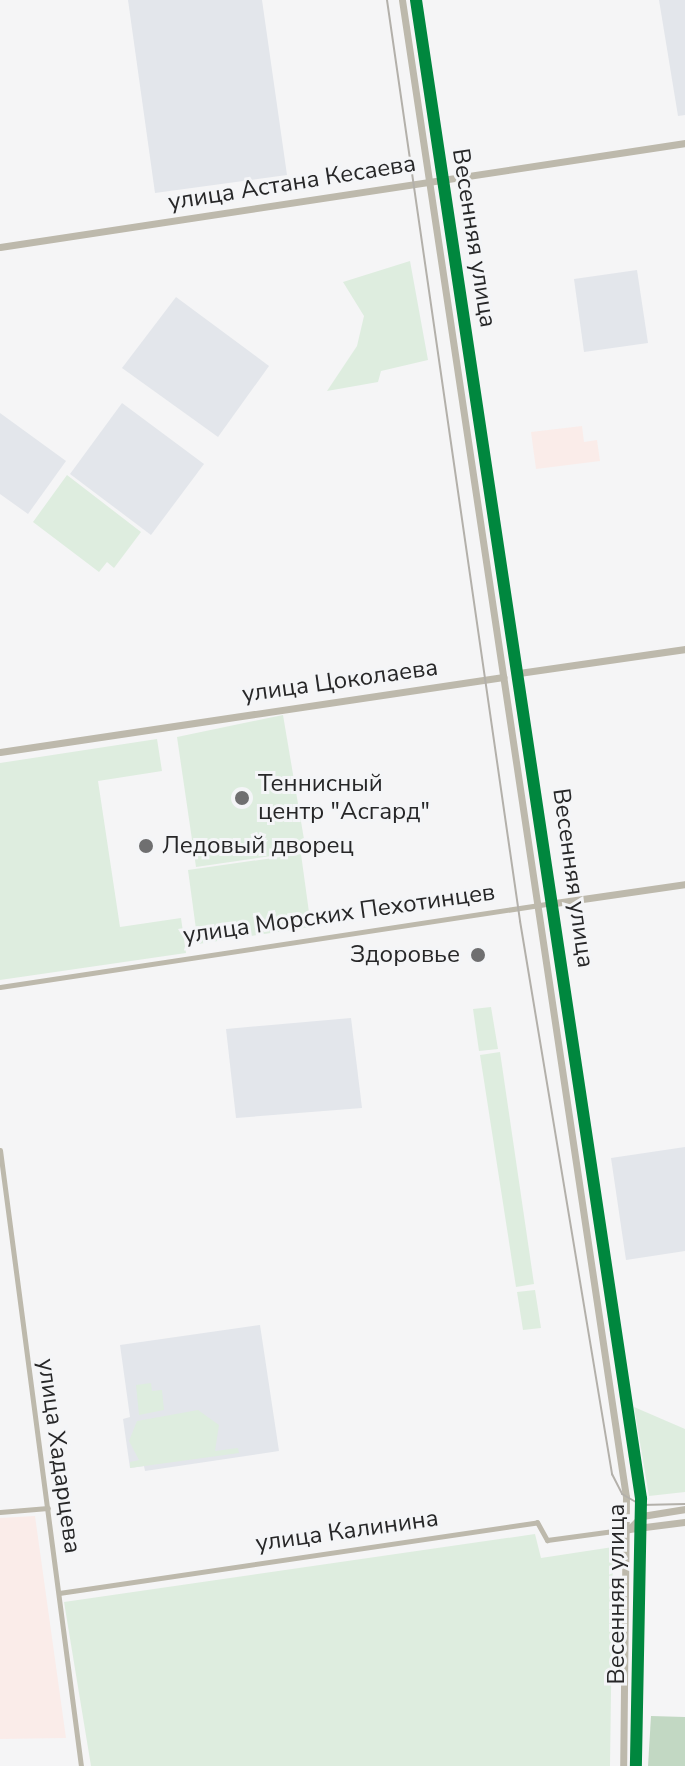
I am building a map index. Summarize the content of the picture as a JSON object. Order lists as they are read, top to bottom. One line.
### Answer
{"streets":{"street":["улица Астана Кесаева","Весенняя улица","улица Цоколаева","улица Морских Пехотинцев","улица Хадарцева","улица Калинина"]},"crossings":[["улица Астана Кесаева","Весенняя улица"],["Весенняя улица","улица Цоколаева"],["Весенняя улица","улица Морских Пехотинцев"],["Весенняя улица","улица Калинина"],["улица Хадарцева","улица Калинина"]],"places":["Теннисный центр \"Асгард\"","Ледовый дворец","Здоровье"]}
